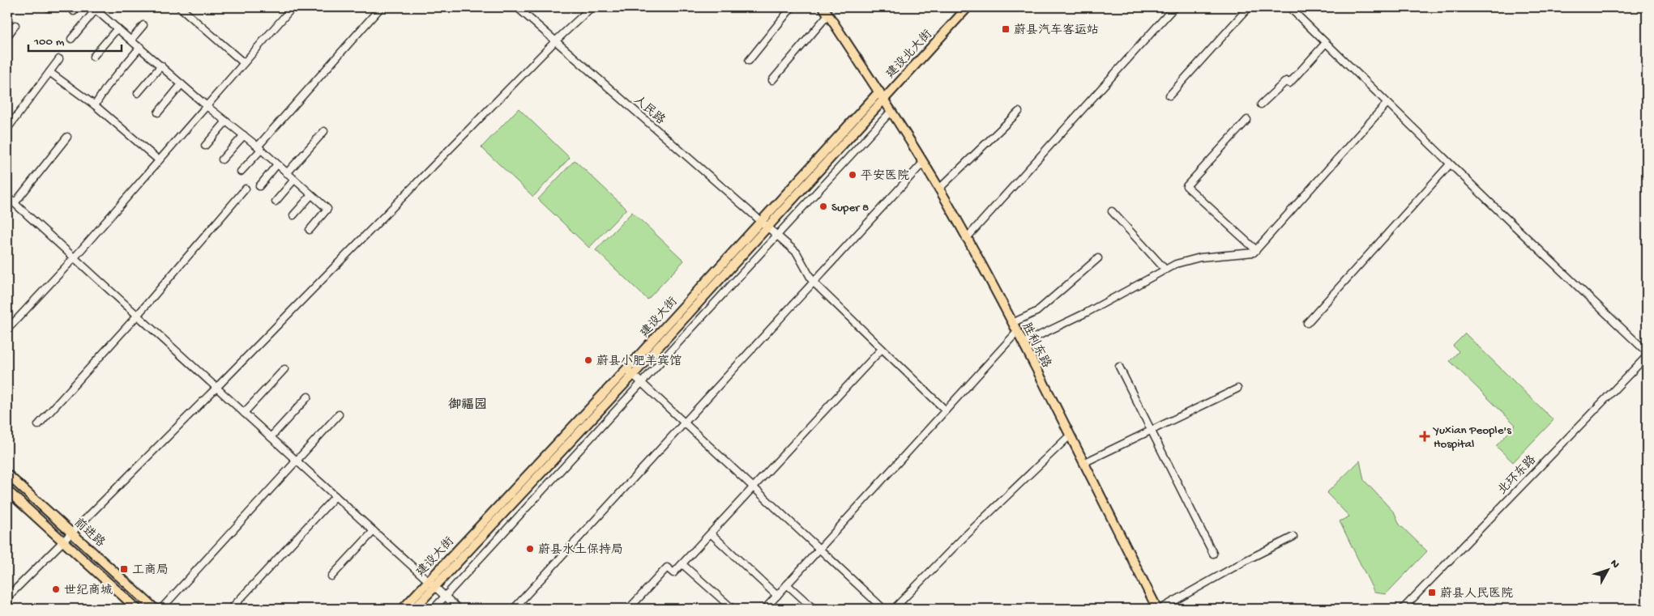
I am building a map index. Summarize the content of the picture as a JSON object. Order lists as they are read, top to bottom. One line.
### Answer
{"streets":{"main road":["建设北大街","建设大街","胜利东路","前进路"],"street":["人民路","北环东路"]},"crossings":[["建设北大街","建设大街"],["建设北大街","胜利东路"],["人民路","建设大街"],["建设大街","胜利东路"]],"districts":["御福园"],"places":{"transit":["蔚县汽车客运站","工商局","蔚县人民医院"],"other":["平安医院","Super 8","蔚县小肥羊宾馆","蔚县水土保持局","世纪商城"],"health":["Yuxian People's Hospital"]},"scale_bar":"100 m","north":"top right"}
